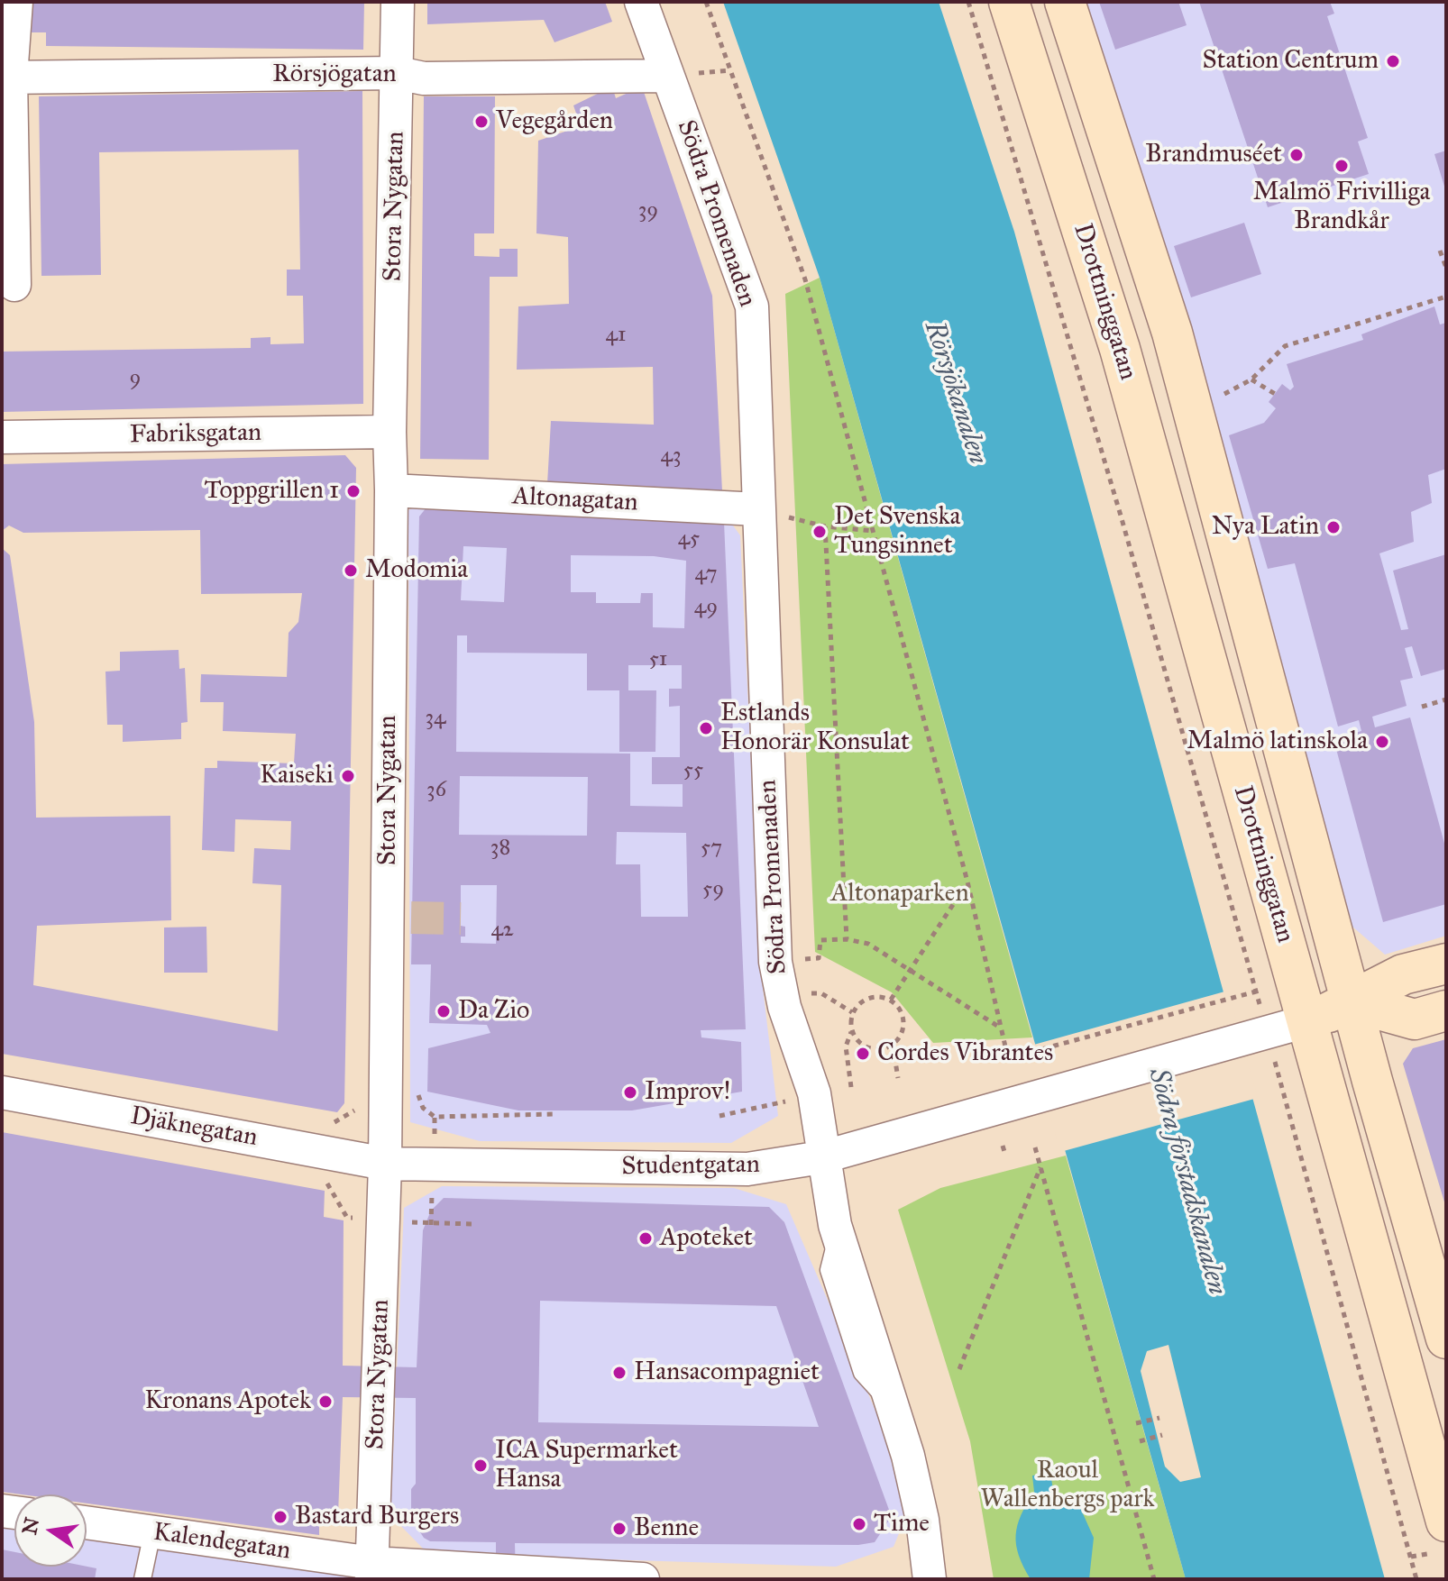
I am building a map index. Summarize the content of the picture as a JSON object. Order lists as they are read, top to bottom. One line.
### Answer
{"streets":{"main road":["Drottninggatan"],"street":["Rörsjögatan","Stora Nygatan","Södra Promenaden","Fabriksgatan","Altonagatan","Djäknegatan","Studentgatan","Kalendegatan"]},"crossings":[["Rörsjögatan","Stora Nygatan"],["Rörsjögatan","Södra Promenaden"],["Stora Nygatan","Fabriksgatan"],["Stora Nygatan","Altonagatan"],["Stora Nygatan","Djäknegatan"],["Stora Nygatan","Studentgatan"],["Stora Nygatan","Kalendegatan"],["Södra Promenaden","Altonagatan"],["Södra Promenaden","Studentgatan"],["Drottninggatan","Studentgatan"],["Djäknegatan","Studentgatan"]],"water":["Rörsjökanalen","Södra förstadskanalen"],"parks":["Altonaparken","Raoul Wallenbergs park"],"places":["Station Centrum","Vegegården","Brandmuséet","Malmö Frivilliga Brandkår","Toppgrillen 1","Nya Latin","Det Svenska Tungsinnet","Modomia","Estlands Honorär Konsulat","Malmö latinskola","Kaiseki","Da Zio","Cordes Vibrantes","Improv!","Apoteket","Hansacompagniet","Kronans Apotek","ICA Supermarket Hansa","Bastard Burgers","Time","Benne"],"house_numbers":["39","41","9","43","45","47","49","51","34","55","36","38","57","59","42"],"north":"left"}
